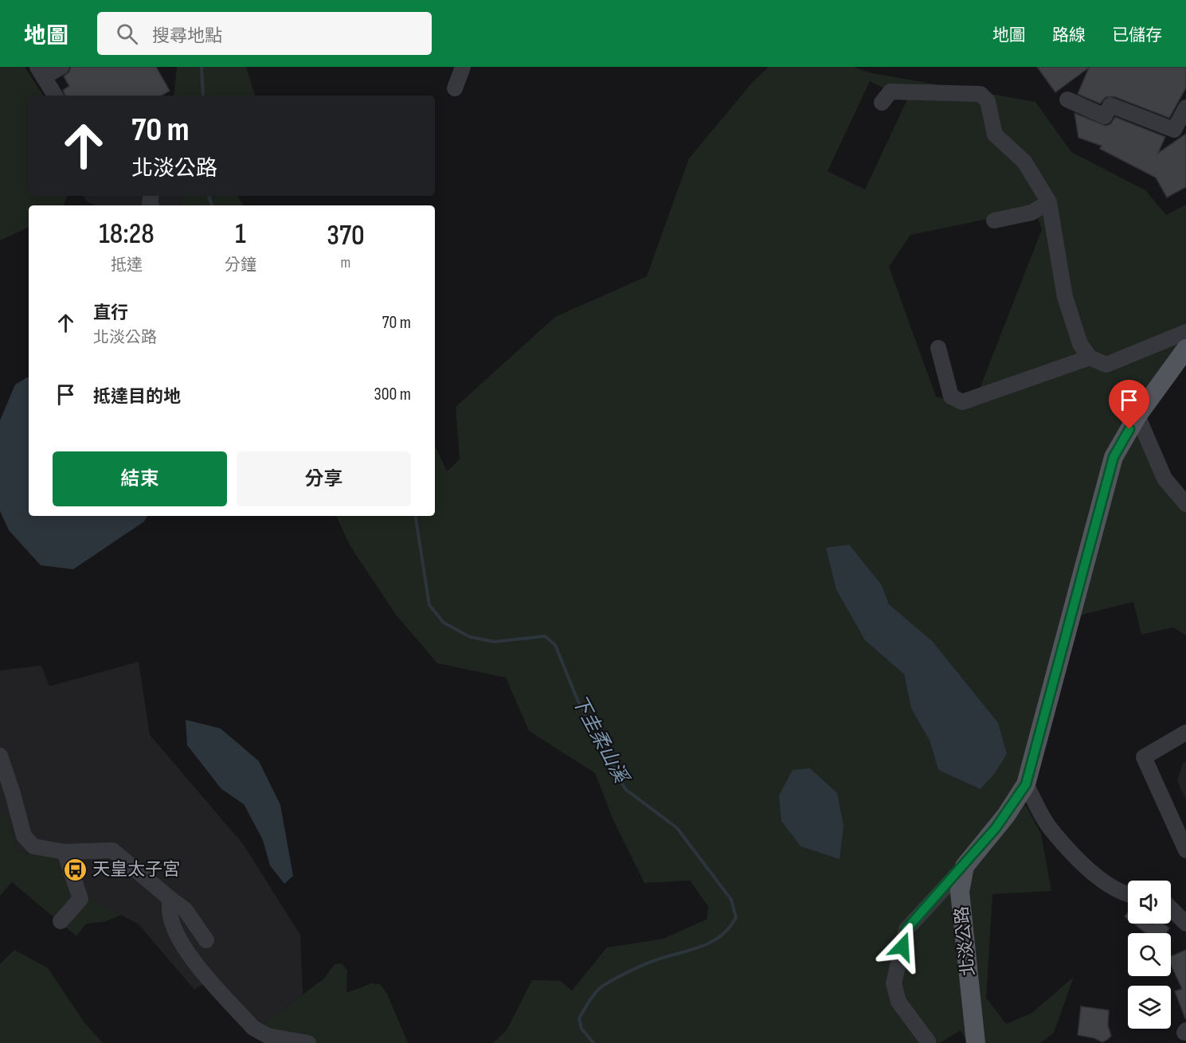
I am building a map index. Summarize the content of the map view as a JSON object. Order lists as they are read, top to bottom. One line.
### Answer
{"streets":{"main road":["北淡公路"]},"water":["下圭柔山溪"],"places":{"bus stop":["天皇太子宮"]},"page":{"header":"地圖","search":"搜尋地點","nav":["地圖","路線","已儲存"],"turn":["70 m","北淡公路"],"eta":["18:28","抵達","1","分鐘","370","m"],"list":[{"name":"直行","note":"北淡公路","value":"70 m"},{"name":"抵達目的地","value":"300 m"}],"buttons":["結束","分享"]}}
